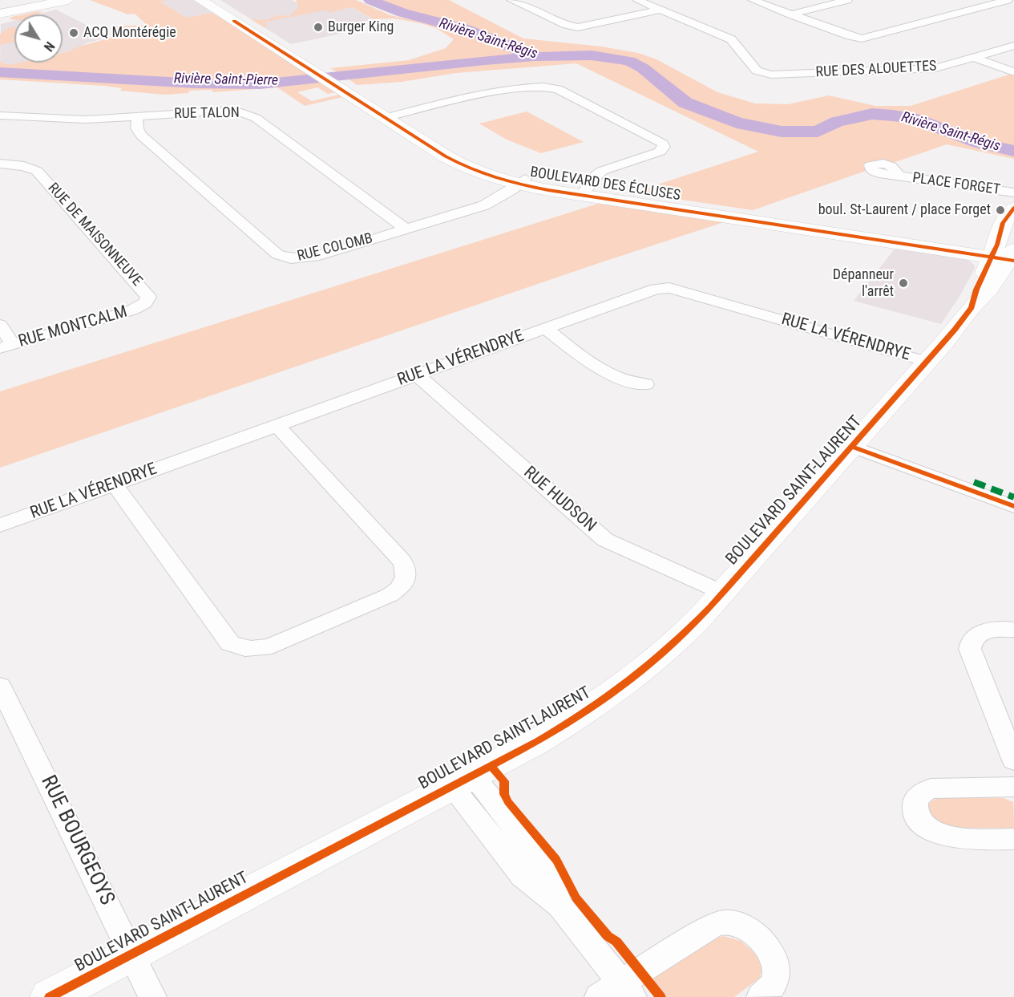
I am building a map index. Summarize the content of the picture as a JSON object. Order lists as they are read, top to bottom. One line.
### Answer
{"streets":{"main road":["BOULEVARD DES ÉCLUSES","BOULEVARD SAINT-LAURENT"],"street":["RUE DES ALOUETTES","RUE TALON","PLACE FORGET","RUE DE MAISONNEUVE","RUE COLOMB","RUE MONTCALM","RUE LA VÉRENDRYE","RUE HUDSON","RUE BOURGEOYS"]},"crossings":[["RUE TALON","RUE COLOMB"],["BOULEVARD DES ÉCLUSES","RUE COLOMB"],["BOULEVARD DES ÉCLUSES","BOULEVARD SAINT-LAURENT"],["RUE DE MAISONNEUVE","RUE MONTCALM"],["RUE LA VÉRENDRYE","BOULEVARD SAINT-LAURENT"],["RUE LA VÉRENDRYE","RUE HUDSON"],["BOULEVARD SAINT-LAURENT","RUE HUDSON"],["BOULEVARD SAINT-LAURENT","RUE BOURGEOYS"]],"water":["Rivière Saint-Régis","Rivière Saint-Pierre"],"places":["Burger King","ACQ Montérégie","boul. St-Laurent / place Forget","Dépanneur l'arrêt"],"north":"bottom right"}
